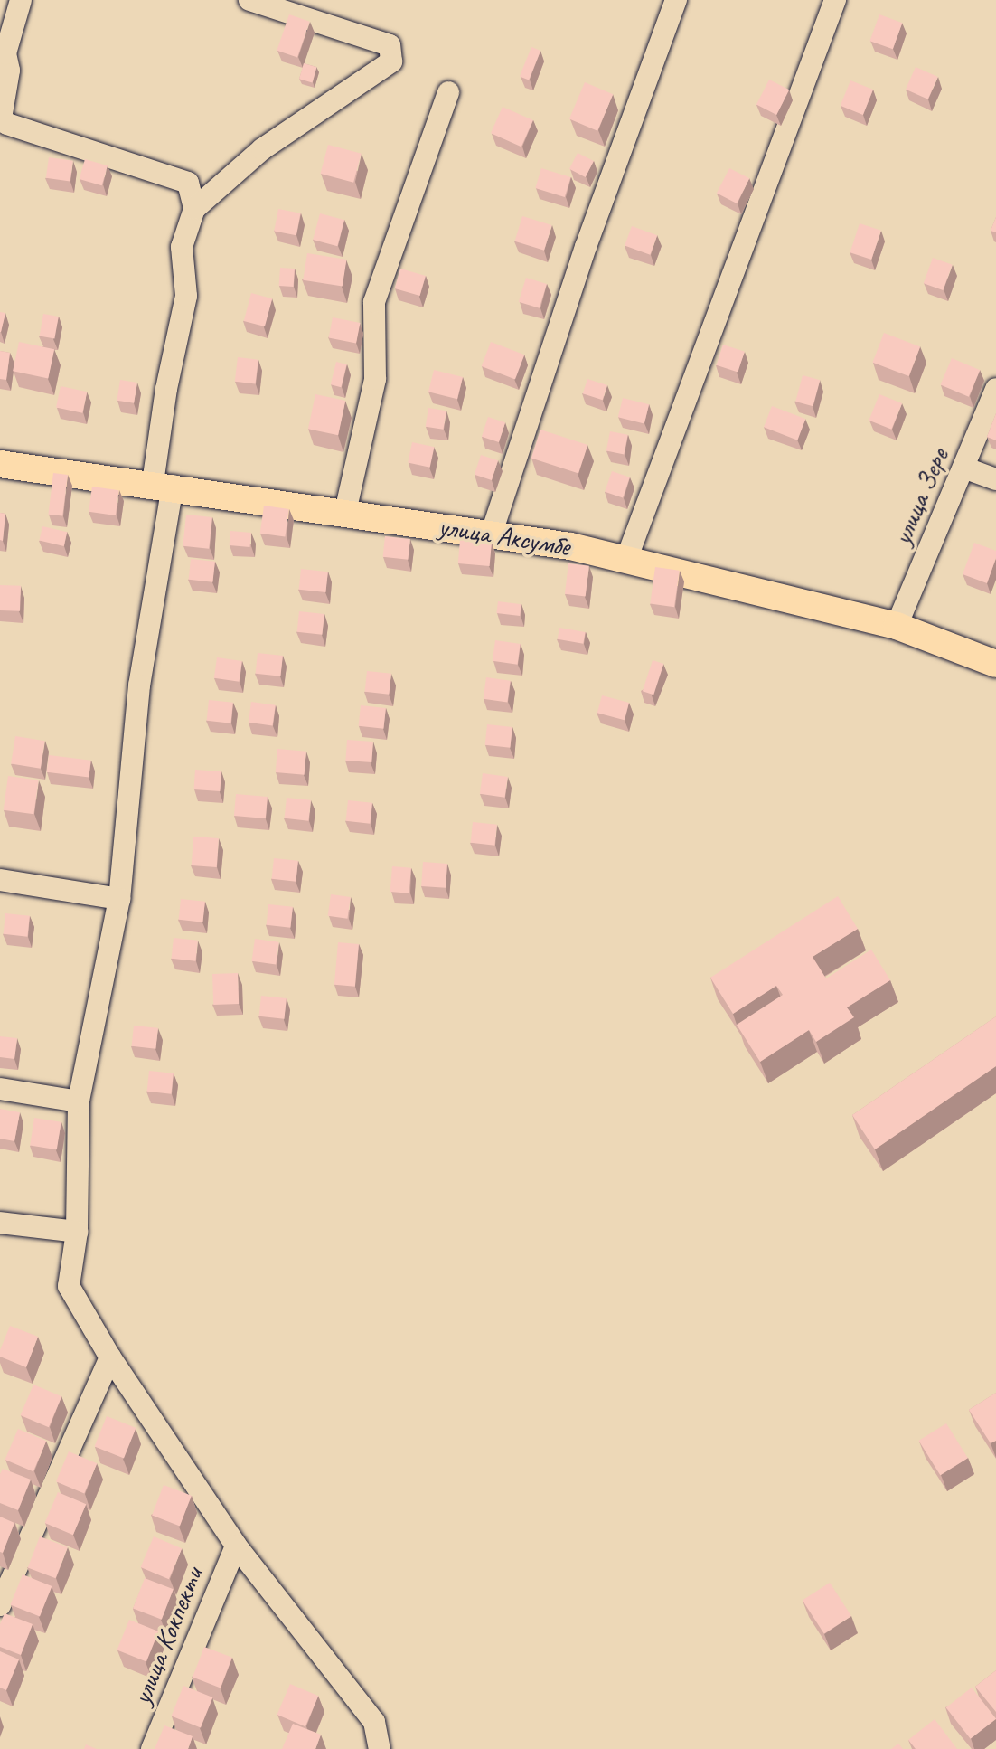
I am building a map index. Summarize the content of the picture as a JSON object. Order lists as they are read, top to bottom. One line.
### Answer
{"streets":{"main road":["улица Аксумбе"],"street":["улица Зере","улица Кокпекти"]},"crossings":[["улица Зере","улица Аксумбе"]]}
